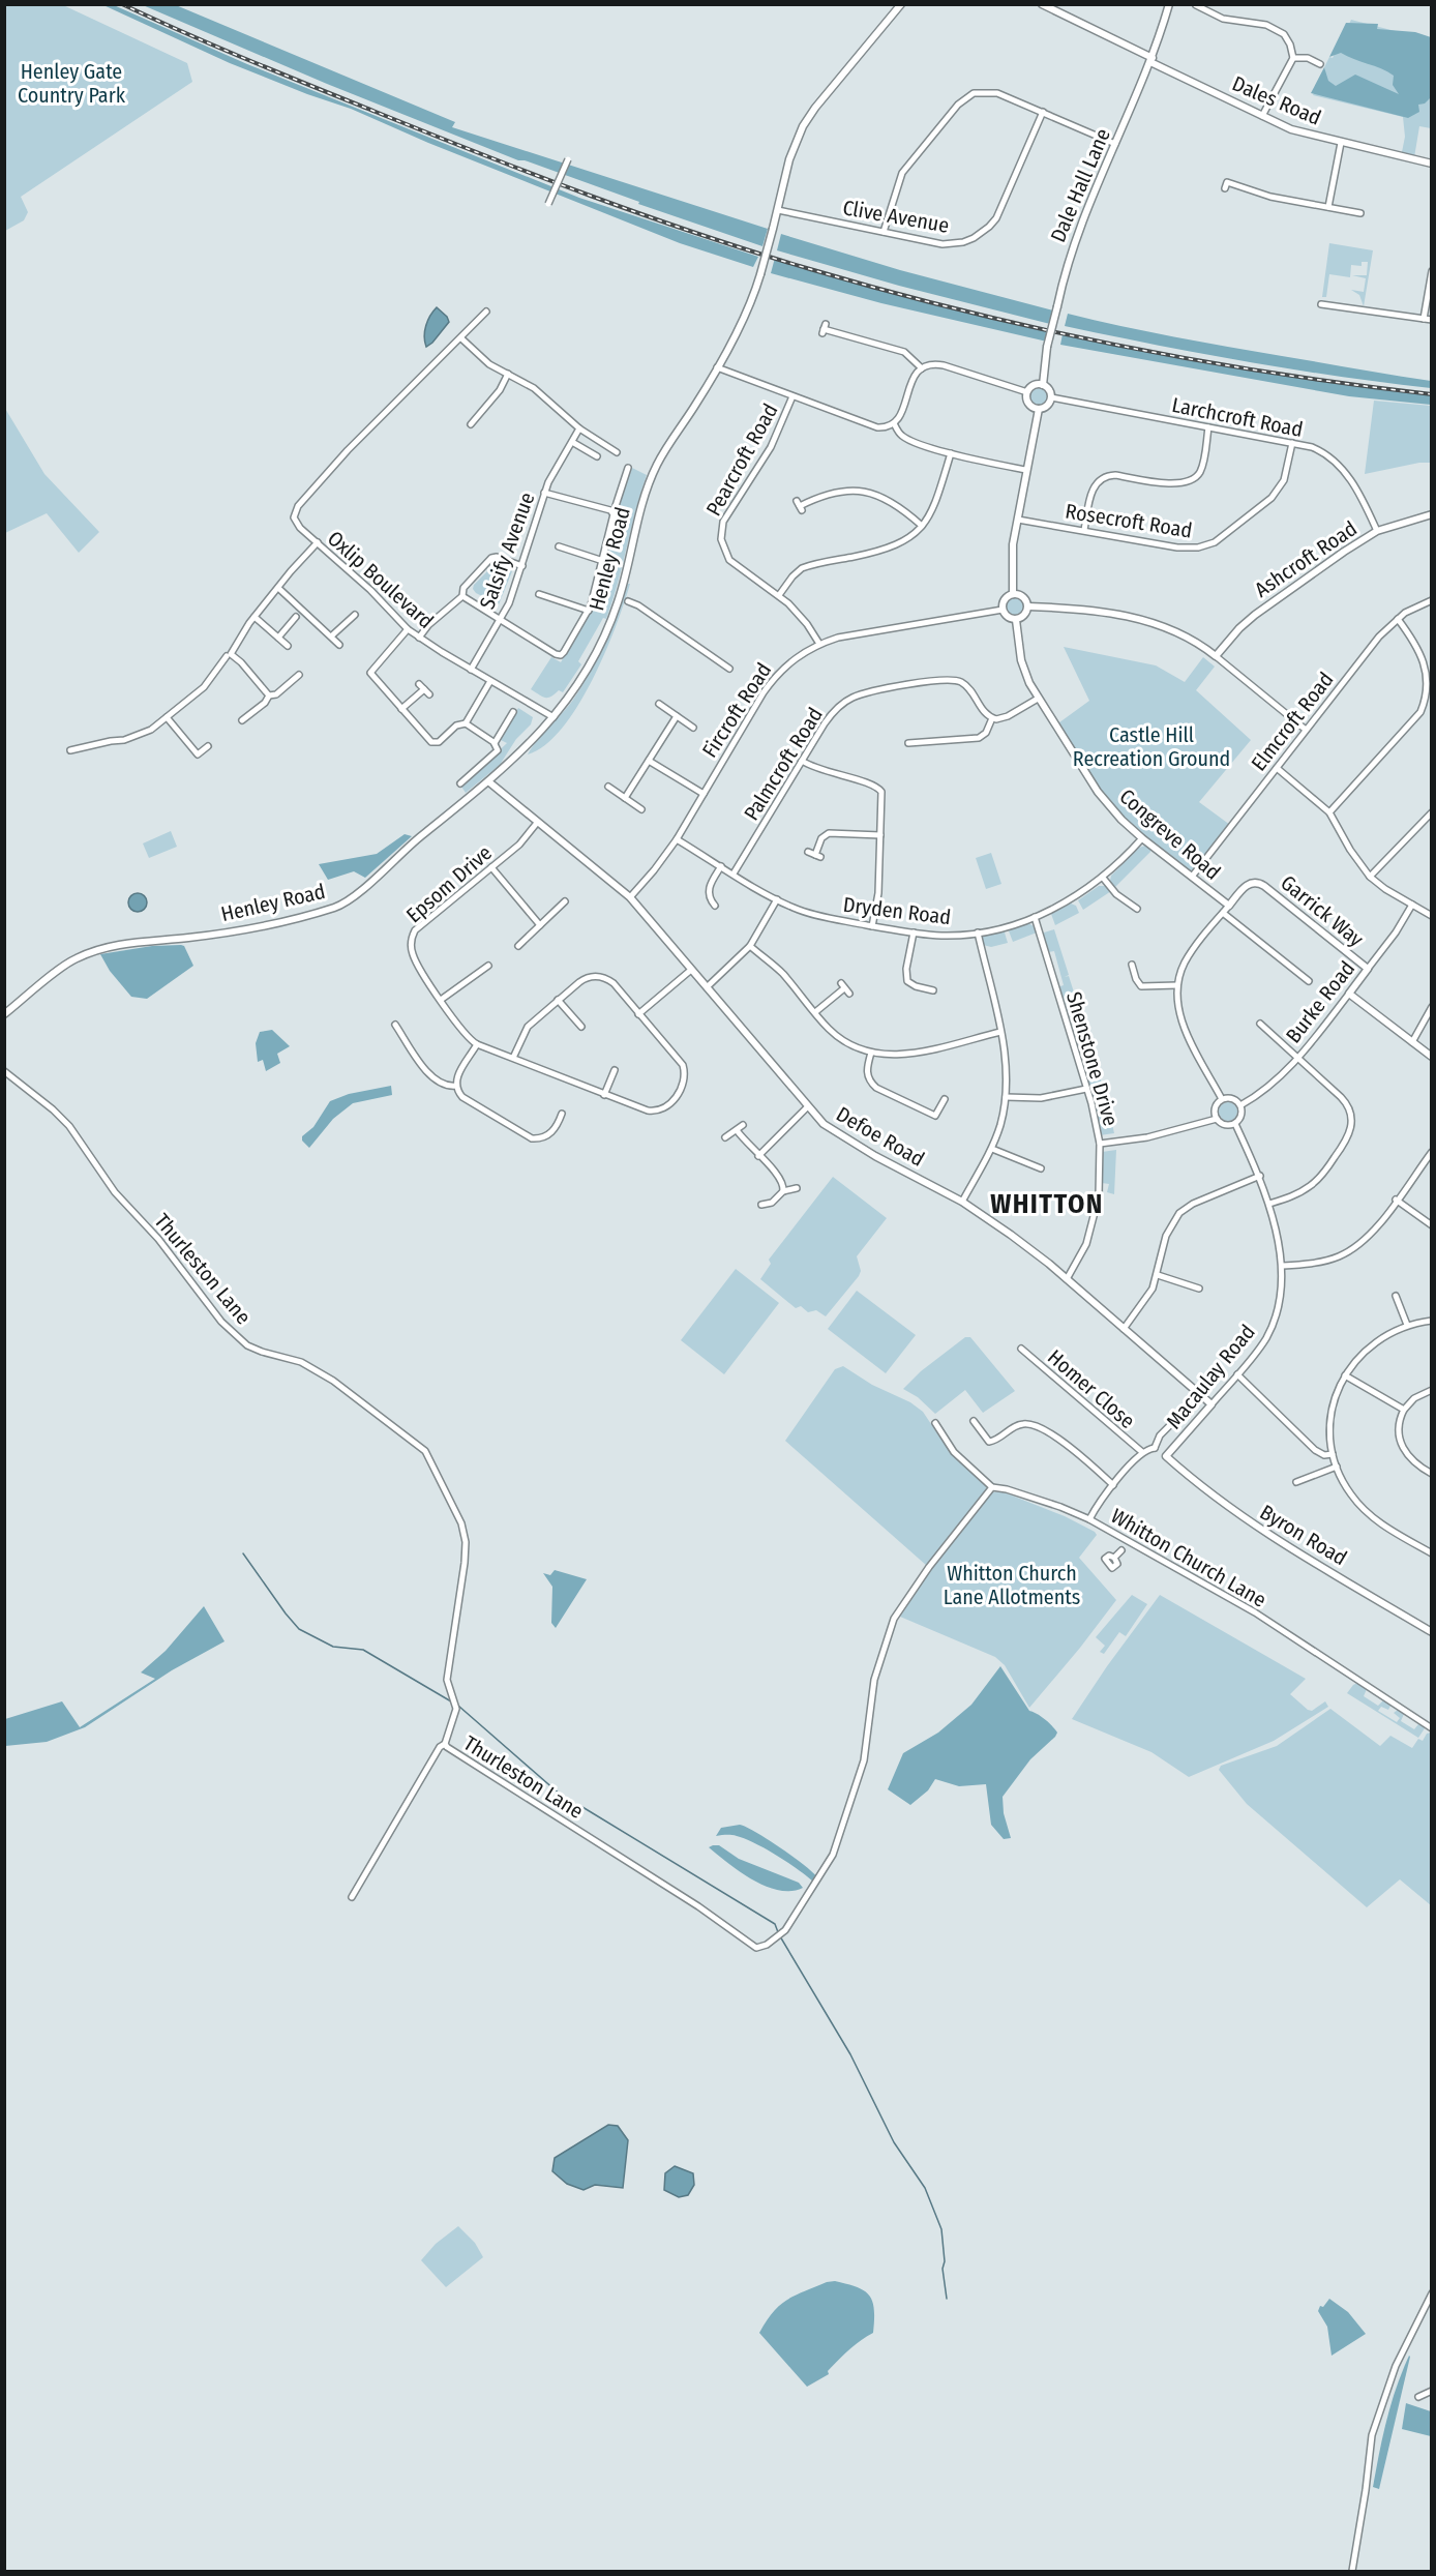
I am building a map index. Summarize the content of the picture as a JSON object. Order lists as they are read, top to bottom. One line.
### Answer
{"streets":{"street":["Dales Road","Dale Hall Lane","Clive Avenue","Larchcroft Road","Pearcroft Road","Rosecroft Road","Salsify Avenue","Henley Road","Ashcroft Road","Oxlip Boulevard","Fircroft Road","Elmcroft Road","Palmcroft Road","Congreve Road","Epsom Drive","Dryden Road","Garrick Way","Burke Road","Shenstone Drive","Defoe Road","Thurleston Lane","Macaulay Road","Homer Close","Byron Road","Whitton Church Lane"]},"crossings":[["Dales Road","Dale Hall Lane"],["Dale Hall Lane","Larchcroft Road"],["Clive Avenue","Henley Road"],["Larchcroft Road","Rosecroft Road"],["Larchcroft Road","Ashcroft Road"],["Pearcroft Road","Fircroft Road"],["Salsify Avenue","Oxlip Boulevard"],["Henley Road","Oxlip Boulevard"],["Henley Road","Defoe Road"],["Fircroft Road","Congreve Road"],["Fircroft Road","Dryden Road"],["Fircroft Road","Defoe Road"],["Elmcroft Road","Congreve Road"],["Palmcroft Road","Dryden Road"],["Congreve Road","Dryden Road"],["Congreve Road","Garrick Way"],["Epsom Drive","Defoe Road"],["Dryden Road","Shenstone Drive"],["Garrick Way","Burke Road"],["Burke Road","Macaulay Road"],["Shenstone Drive","Defoe Road"],["Defoe Road","Macaulay Road"],["Thurleston Lane","Whitton Church Lane"],["Macaulay Road","Homer Close"],["Macaulay Road","Byron Road"]],"districts":["WHITTON"],"parks":["Henley Gate Country Park","Castle Hill Recreation Ground","Whitton Church Lane Allotments"]}
